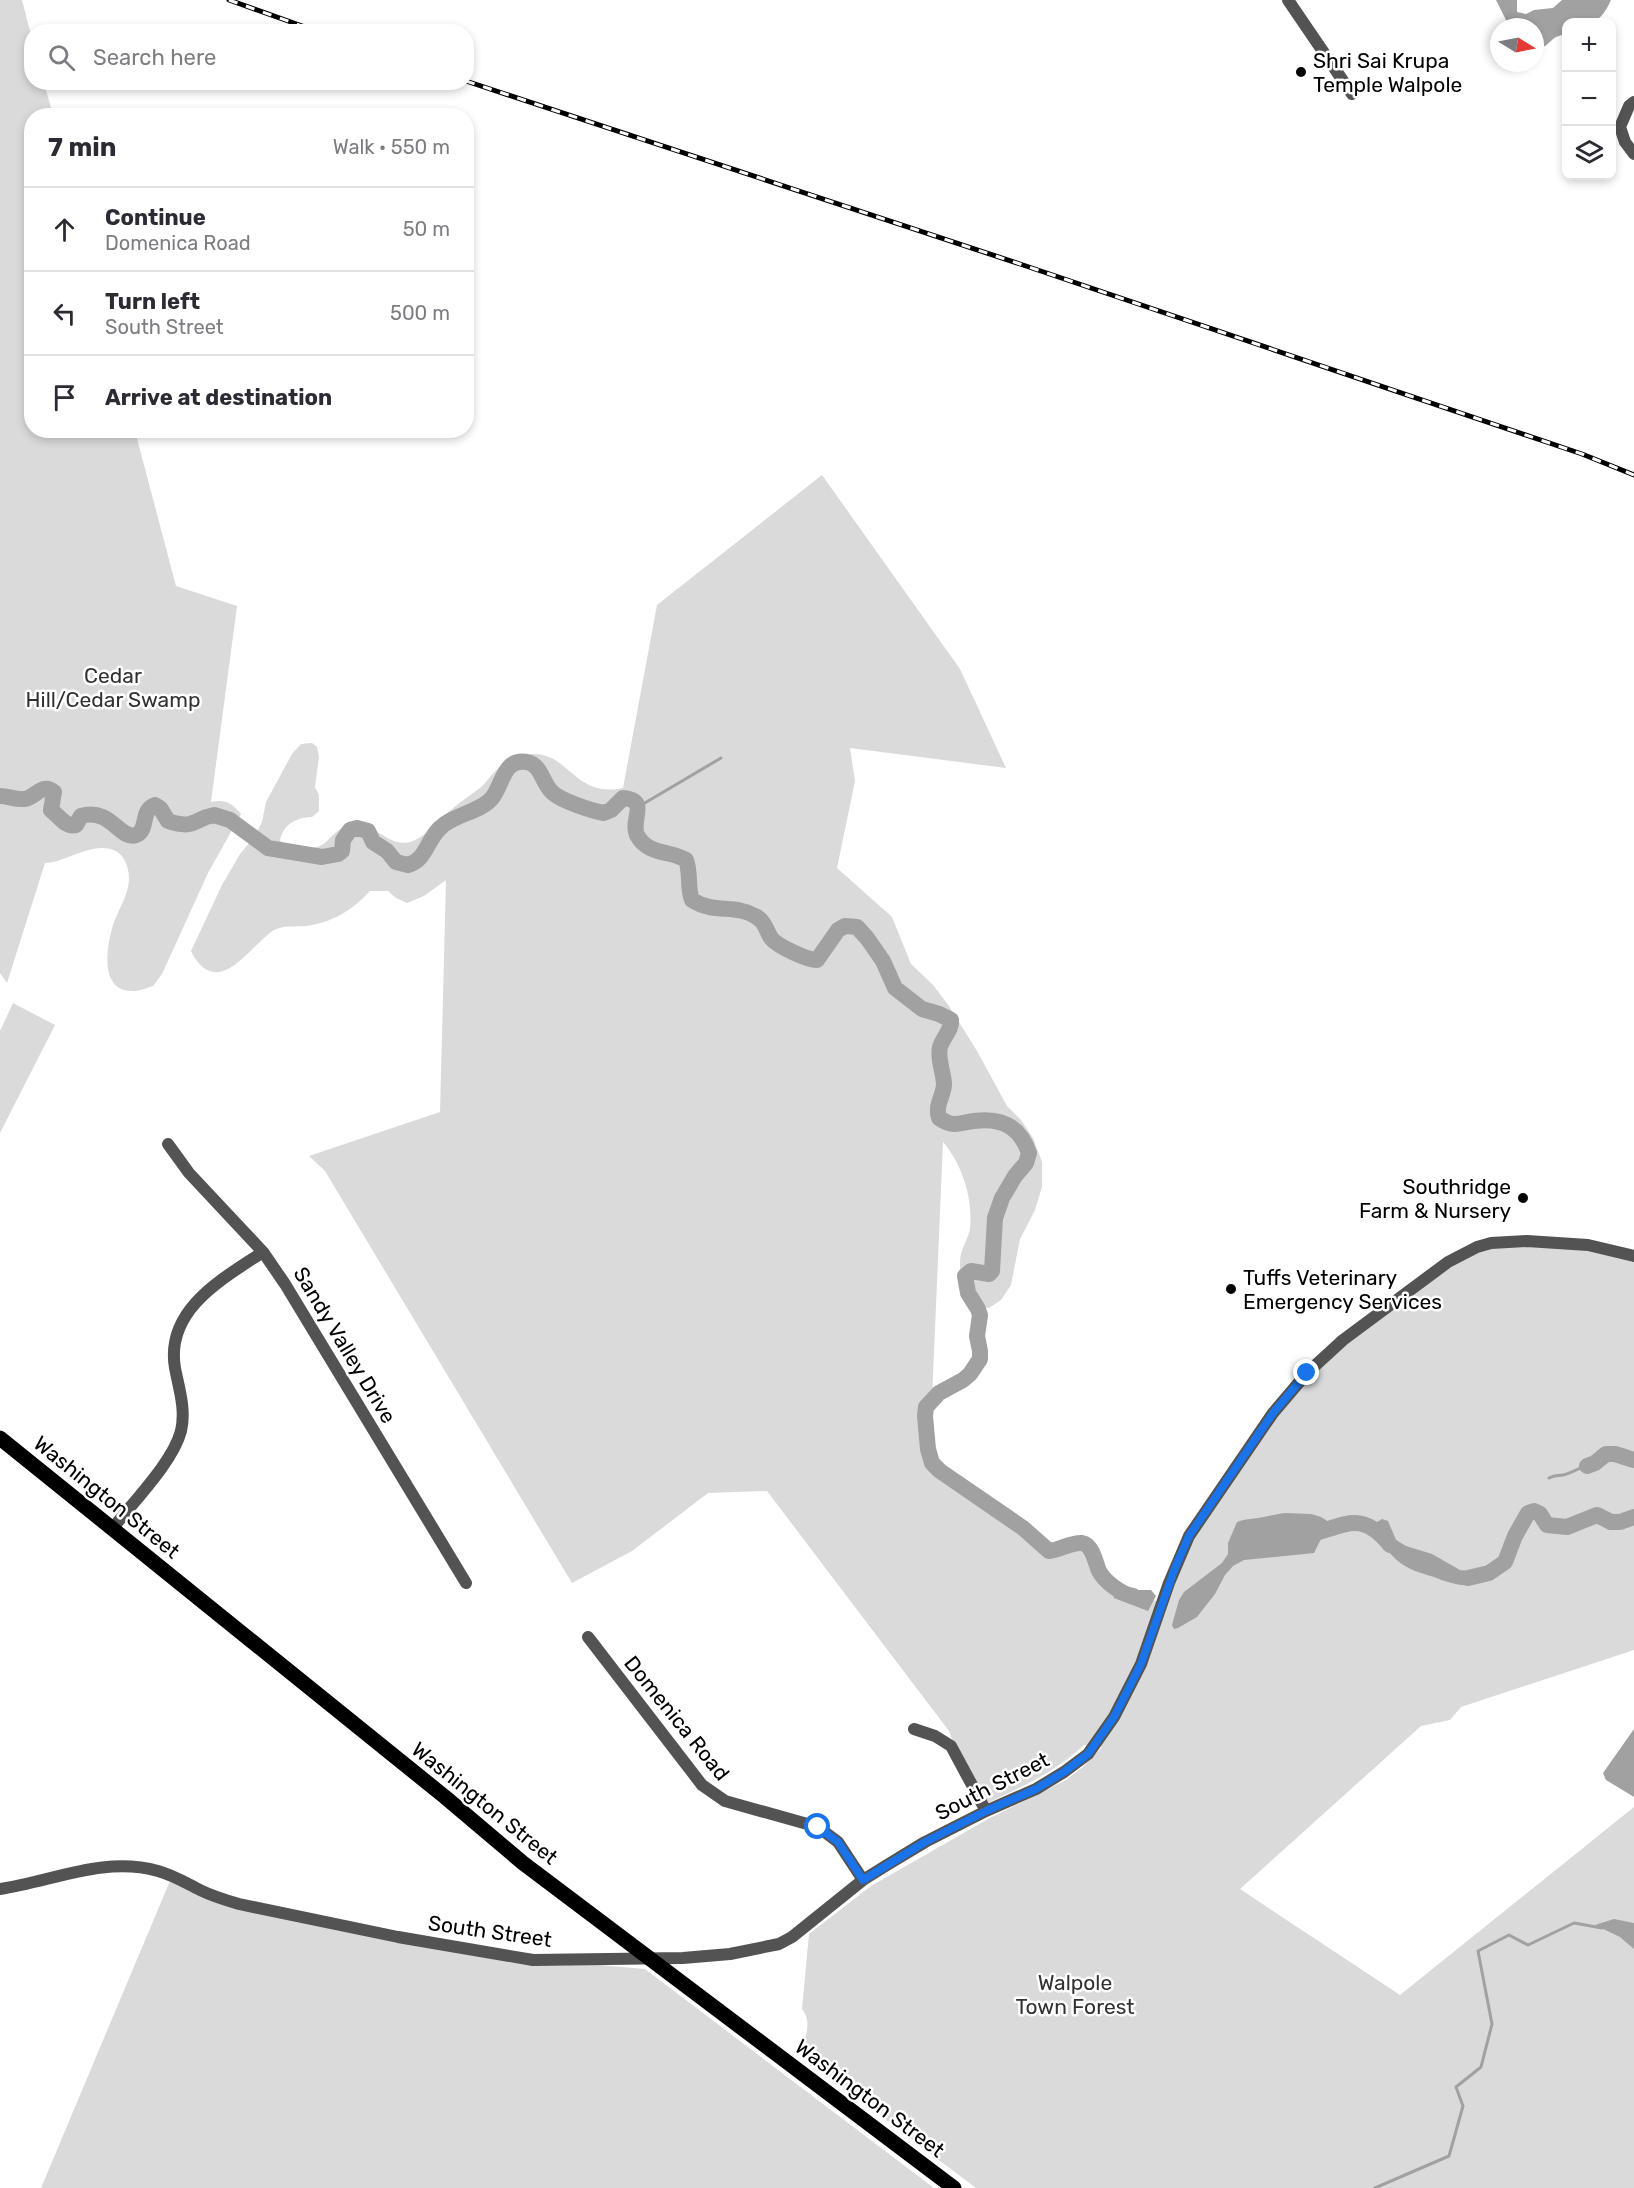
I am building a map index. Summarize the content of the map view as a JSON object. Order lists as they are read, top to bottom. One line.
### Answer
{"streets":{"main road":["Washington Street"],"street":["Sandy Valley Drive","Domenica Road","South Street"]},"crossings":[["Washington Street","South Street"],["Domenica Road","South Street"]],"parks":["Cedar Hill/Cedar Swamp","Walpole Town Forest"],"places":["Shri Sai Krupa Temple Walpole","Southridge Farm & Nursery","Tuffs Veterinary Emergency Services"],"north":"right","page":{"map_buttons":["+","−"],"search":"Search here","heading":["7 min","Walk · 550 m"],"list":[["Continue","Domenica Road","50 m"],["Turn left","South Street","500 m"],"Arrive at destination"]}}
